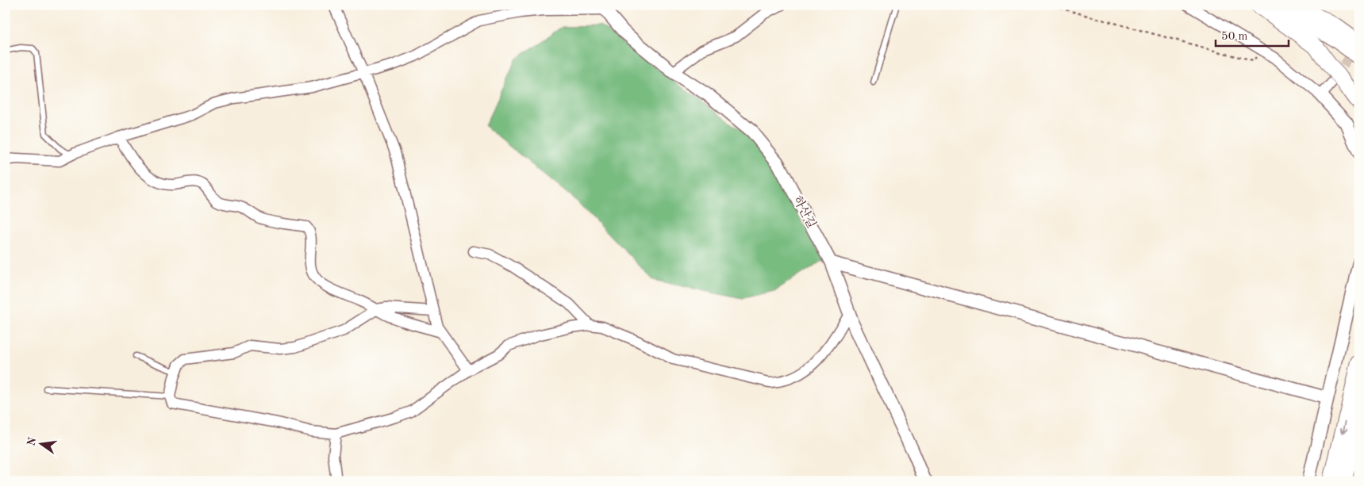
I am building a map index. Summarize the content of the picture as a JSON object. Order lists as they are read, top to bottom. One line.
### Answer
{"streets":{"street":["하산길"]},"scale_bar":"50 m","north":"left"}
